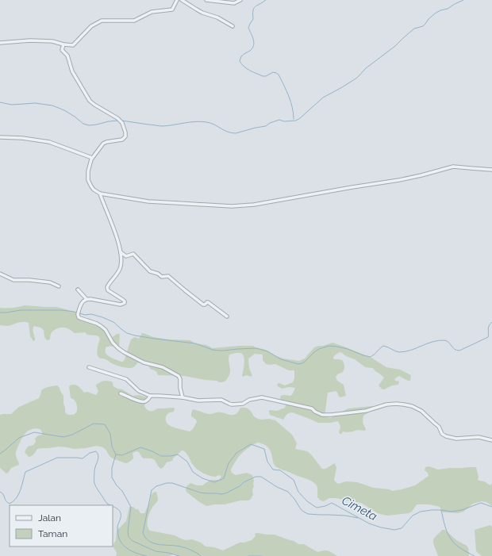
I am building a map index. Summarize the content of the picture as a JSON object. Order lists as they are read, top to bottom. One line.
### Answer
{"water":["Cimeta"],"legend":["Jalan","Taman"]}
